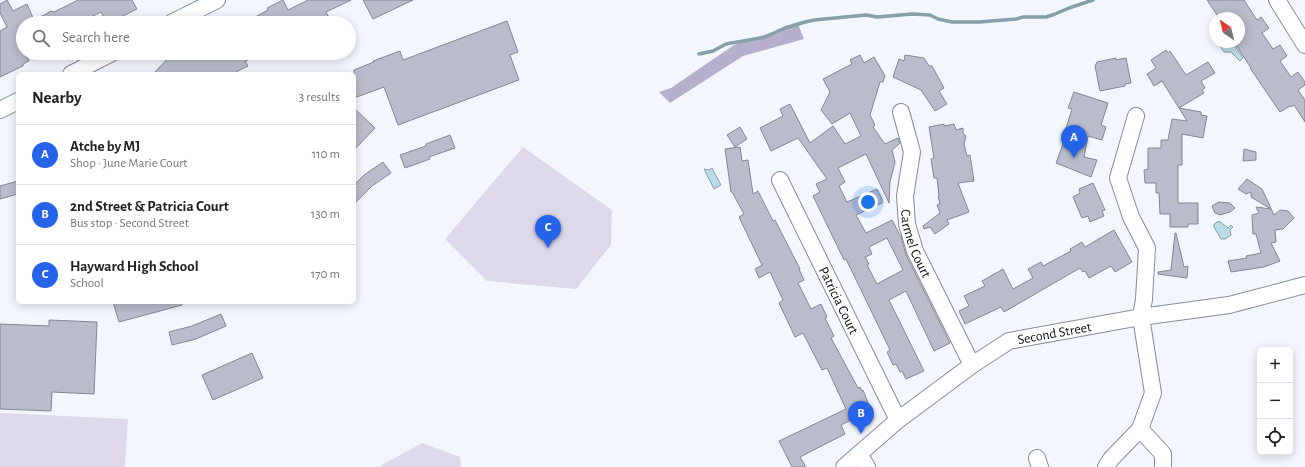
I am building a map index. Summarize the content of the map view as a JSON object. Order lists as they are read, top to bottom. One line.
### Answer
{"streets":{"street":["Carmel Court","Patricia Court","Second Street"]},"crossings":[["Carmel Court","Second Street"],["Patricia Court","Second Street"]],"north":"top left","page":{"search":"Search here","heading":["Nearby","3 results"],"list":[{"mark":"A","name":"Atche by MJ","note":"Shop · June Marie Court","value":"110 m"},{"mark":"B","name":"2nd Street & Patricia Court","note":"Bus stop · Second Street","value":"130 m"},{"mark":"C","name":"Hayward High School","note":"School","value":"170 m"}],"pins":["A","C","B"],"map_buttons":["+","−"]}}
